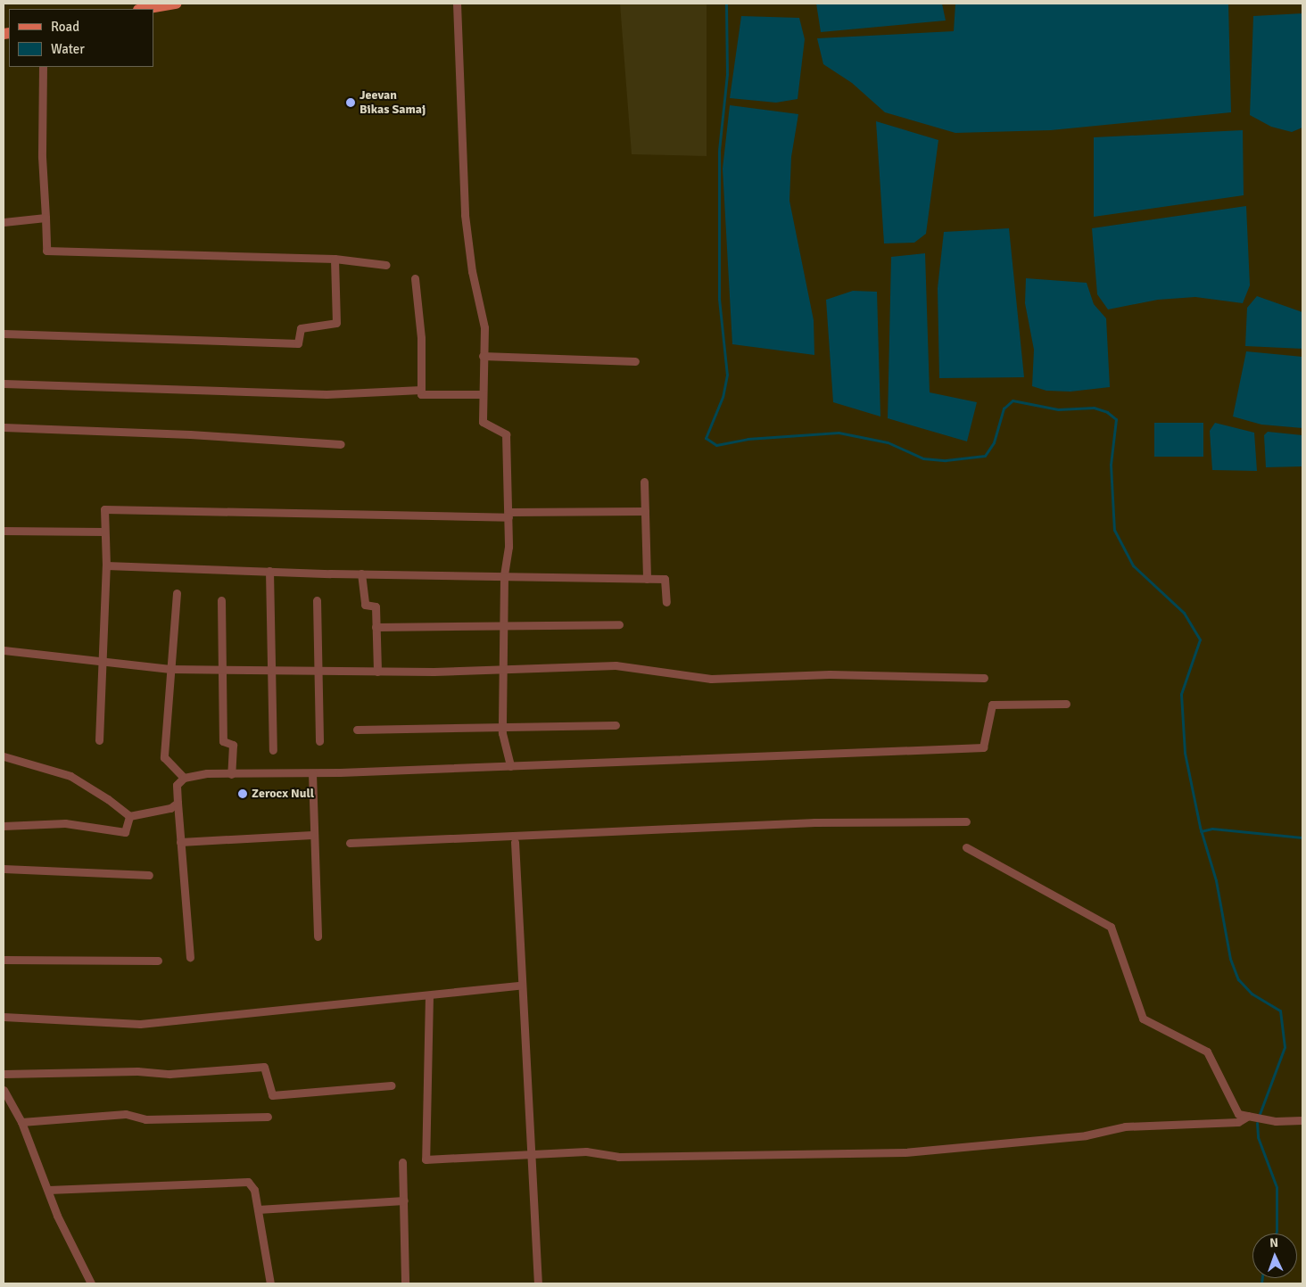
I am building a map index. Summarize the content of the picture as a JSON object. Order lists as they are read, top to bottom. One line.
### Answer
{"places":["Jeevan Bikas Samaj","Zerocx Null"],"legend":["Road","Water"],"north":"top"}
